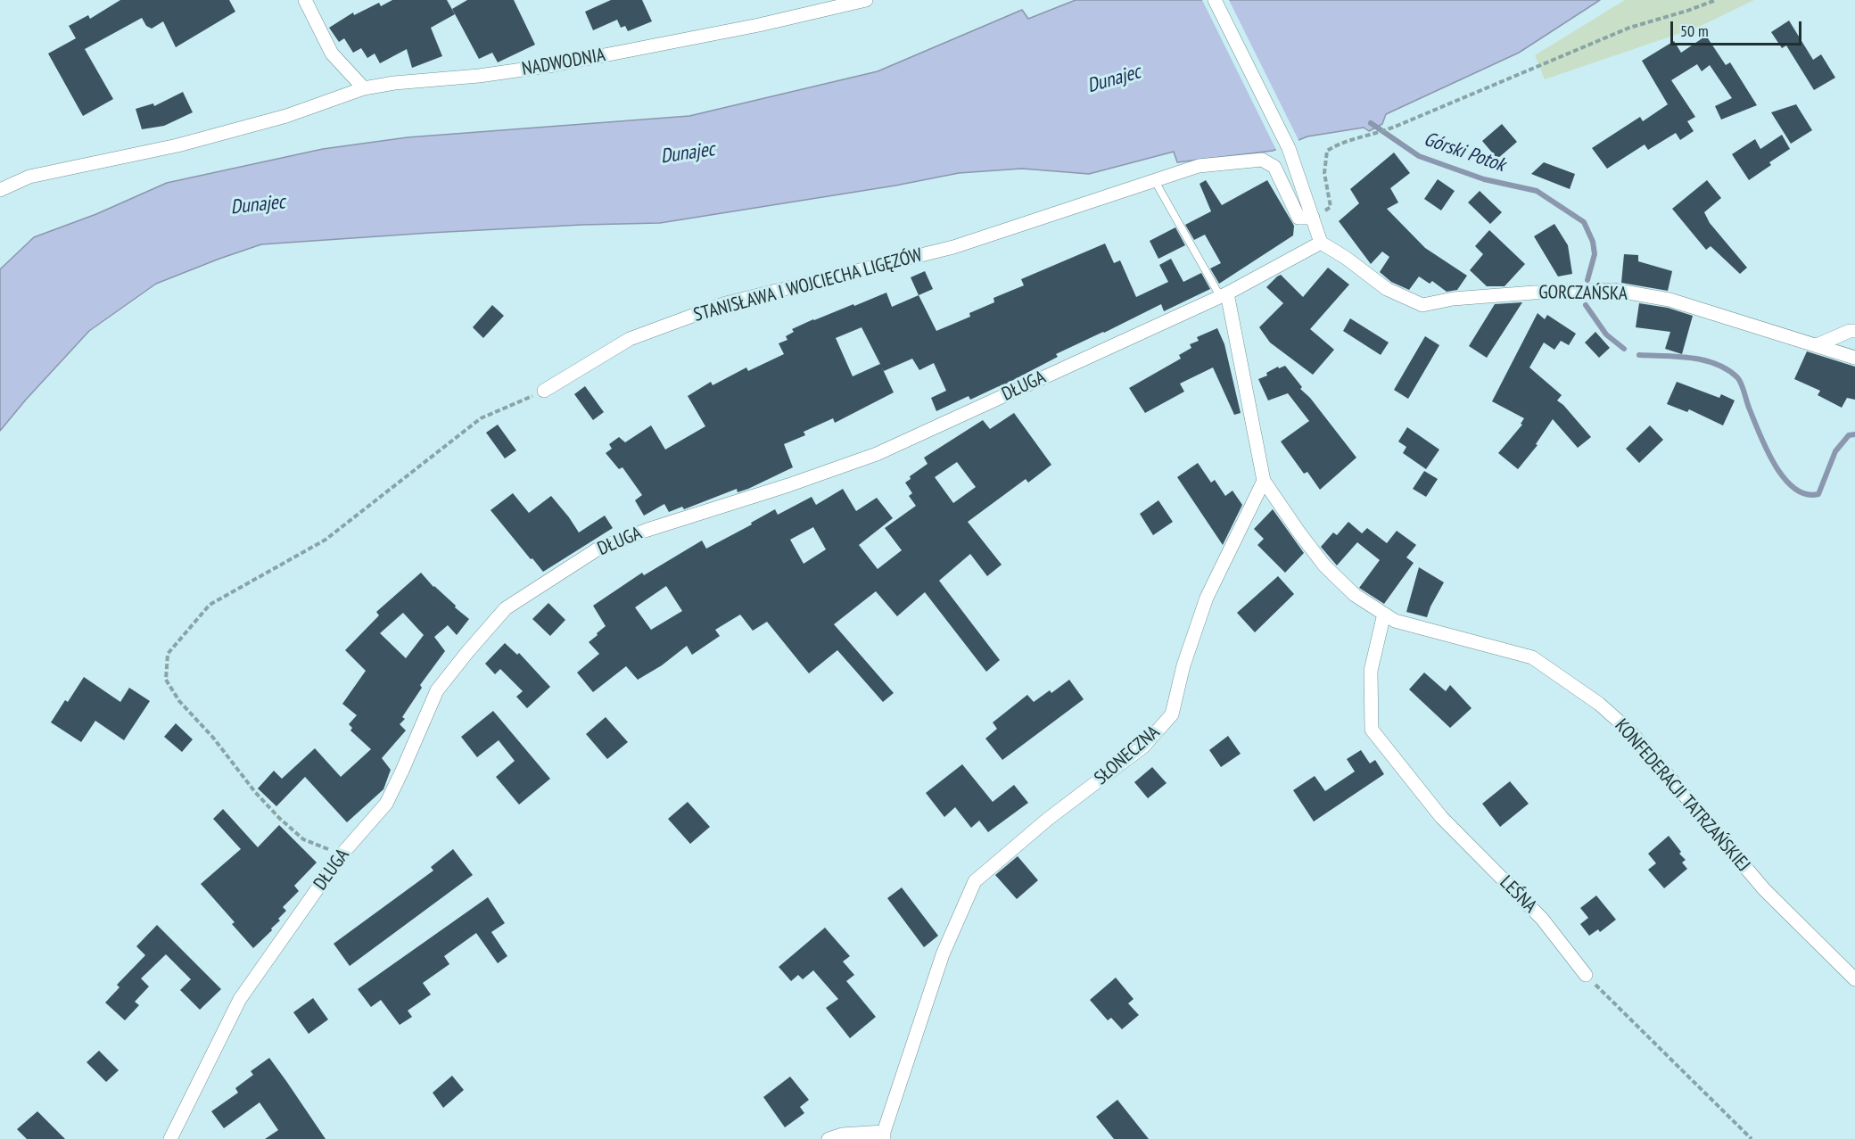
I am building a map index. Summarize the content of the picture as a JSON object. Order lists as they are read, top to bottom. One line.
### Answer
{"streets":{"street":["NADWODNIA","STANISŁAWA I WOJCIECHA LIGĘZÓW","GORCZAŃSKA","DŁUGA","SŁONECZNA","KONFEDERACJI TATRZAŃSKIEJ","LEŚNA"]},"crossings":[["GORCZAŃSKA","DŁUGA"],["SŁONECZNA","KONFEDERACJI TATRZAŃSKIEJ"],["KONFEDERACJI TATRZAŃSKIEJ","LEŚNA"]],"water":["Dunajec","Górski Potok"],"scale_bar":"50 m"}
